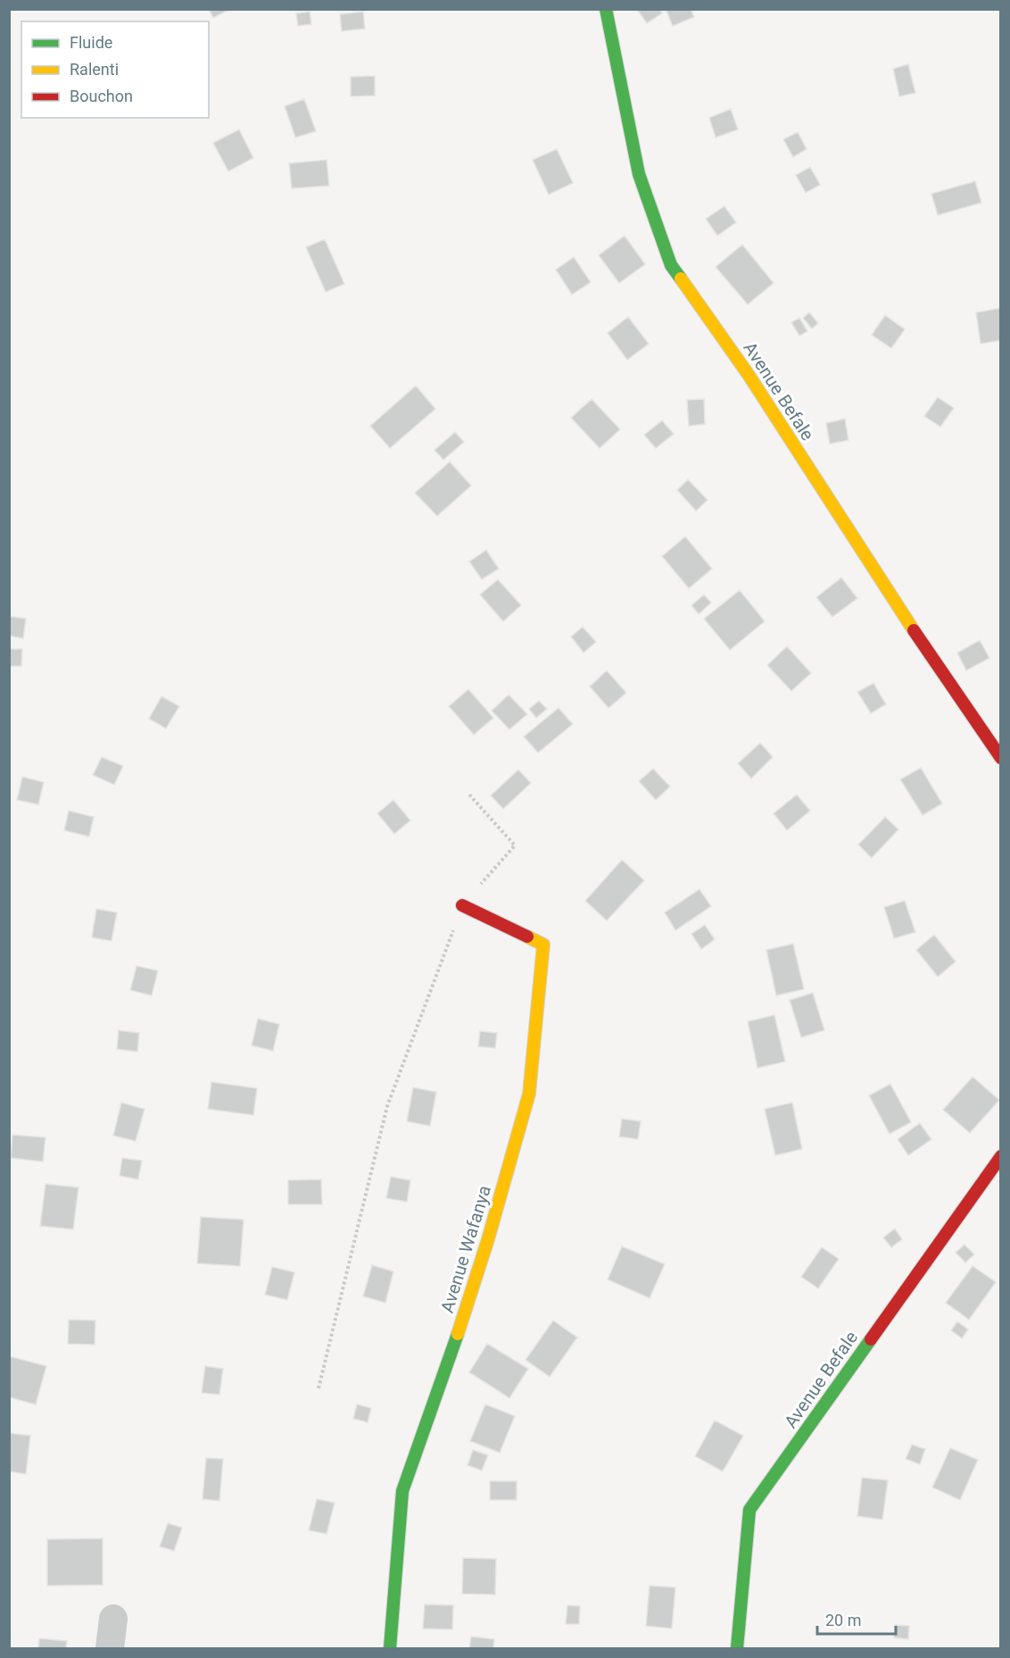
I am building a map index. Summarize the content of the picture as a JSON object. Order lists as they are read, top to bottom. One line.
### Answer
{"streets":{"street":["Avenue Befale","Avenue Wafanya"]},"legend":["Fluide","Ralenti","Bouchon"],"scale_bar":"20 m"}
